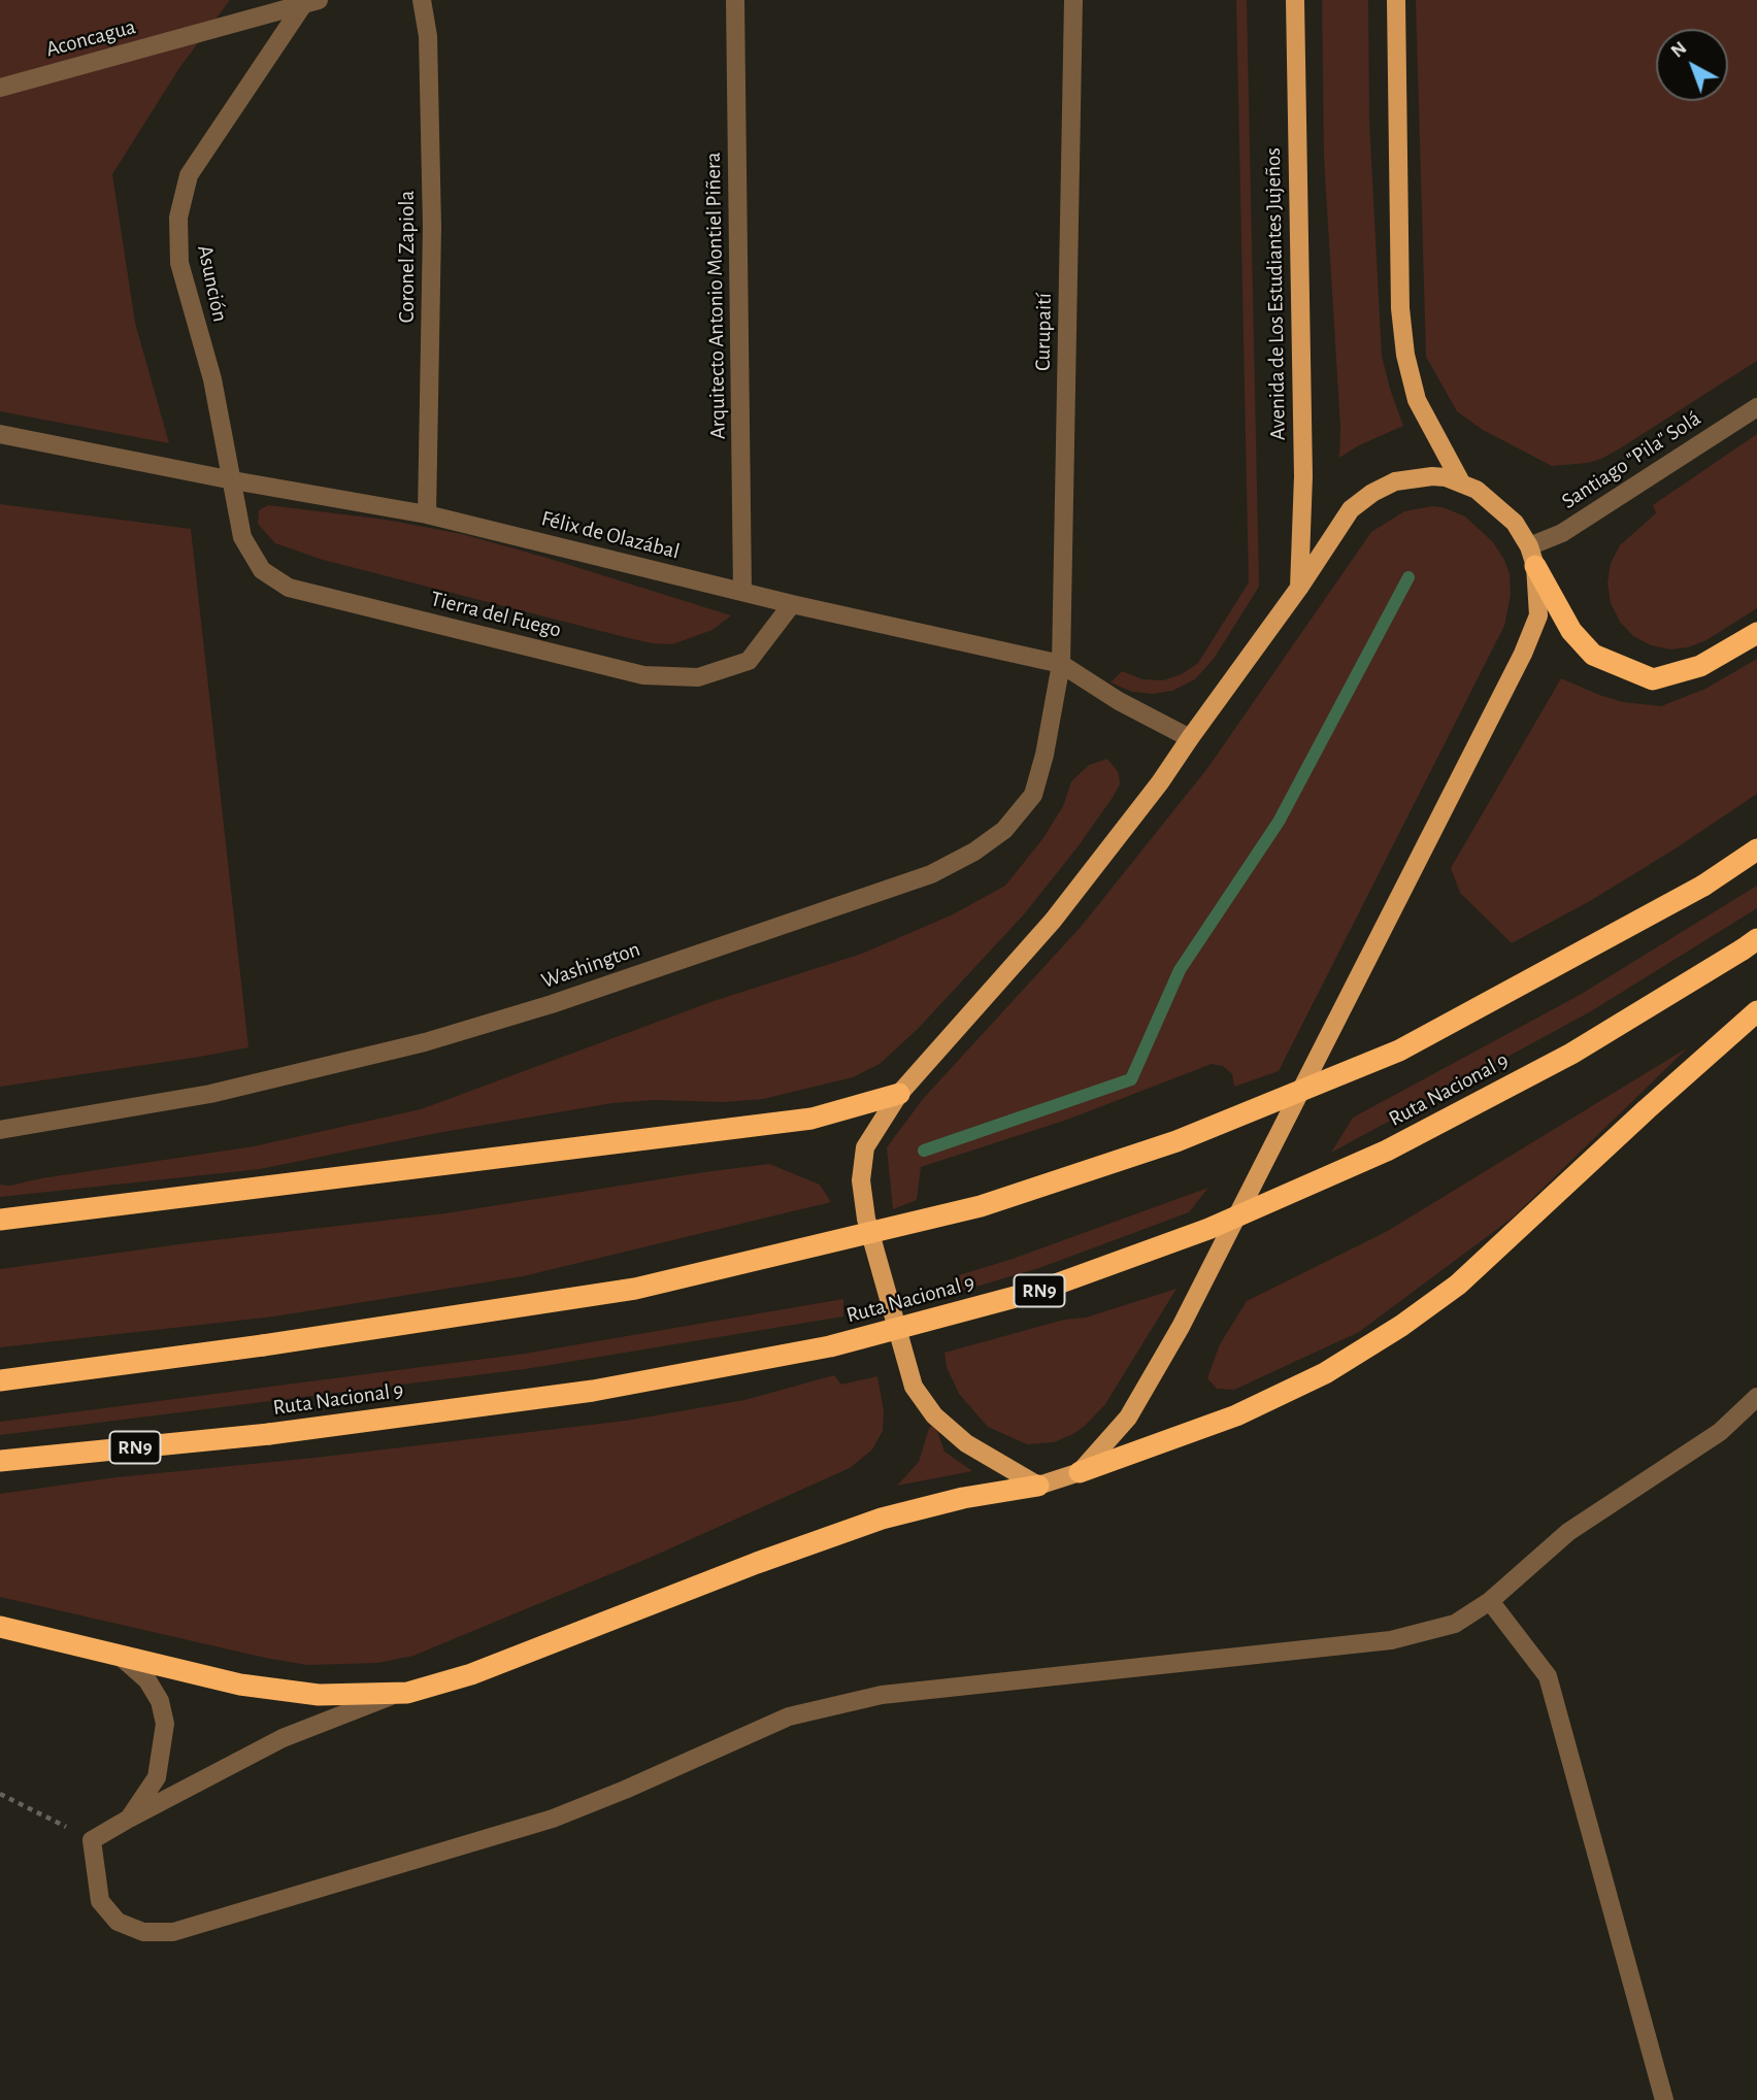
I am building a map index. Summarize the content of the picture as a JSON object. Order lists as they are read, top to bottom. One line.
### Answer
{"streets":{"highway":["Ruta Nacional 9","RN9"],"main road":["Avenida de Los Estudiantes Jujeños"],"street":["Aconcagua","Coronel Zapiola","Asunción","Arquitecto Antonio Montiel Piñera","Curupaití","Santiago \"Pila\" Solá","Félix de Olazábal","Tierra del Fuego","Washington"]},"crossings":[["Aconcagua","Asunción"],["Coronel Zapiola","Félix de Olazábal"],["Asunción","Félix de Olazábal"],["Asunción","Tierra del Fuego"],["Arquitecto Antonio Montiel Piñera","Félix de Olazábal"],["Curupaití","Félix de Olazábal"],["Curupaití","Washington"],["Félix de Olazábal","Tierra del Fuego"],["Félix de Olazábal","Washington"]],"north":"top left"}
